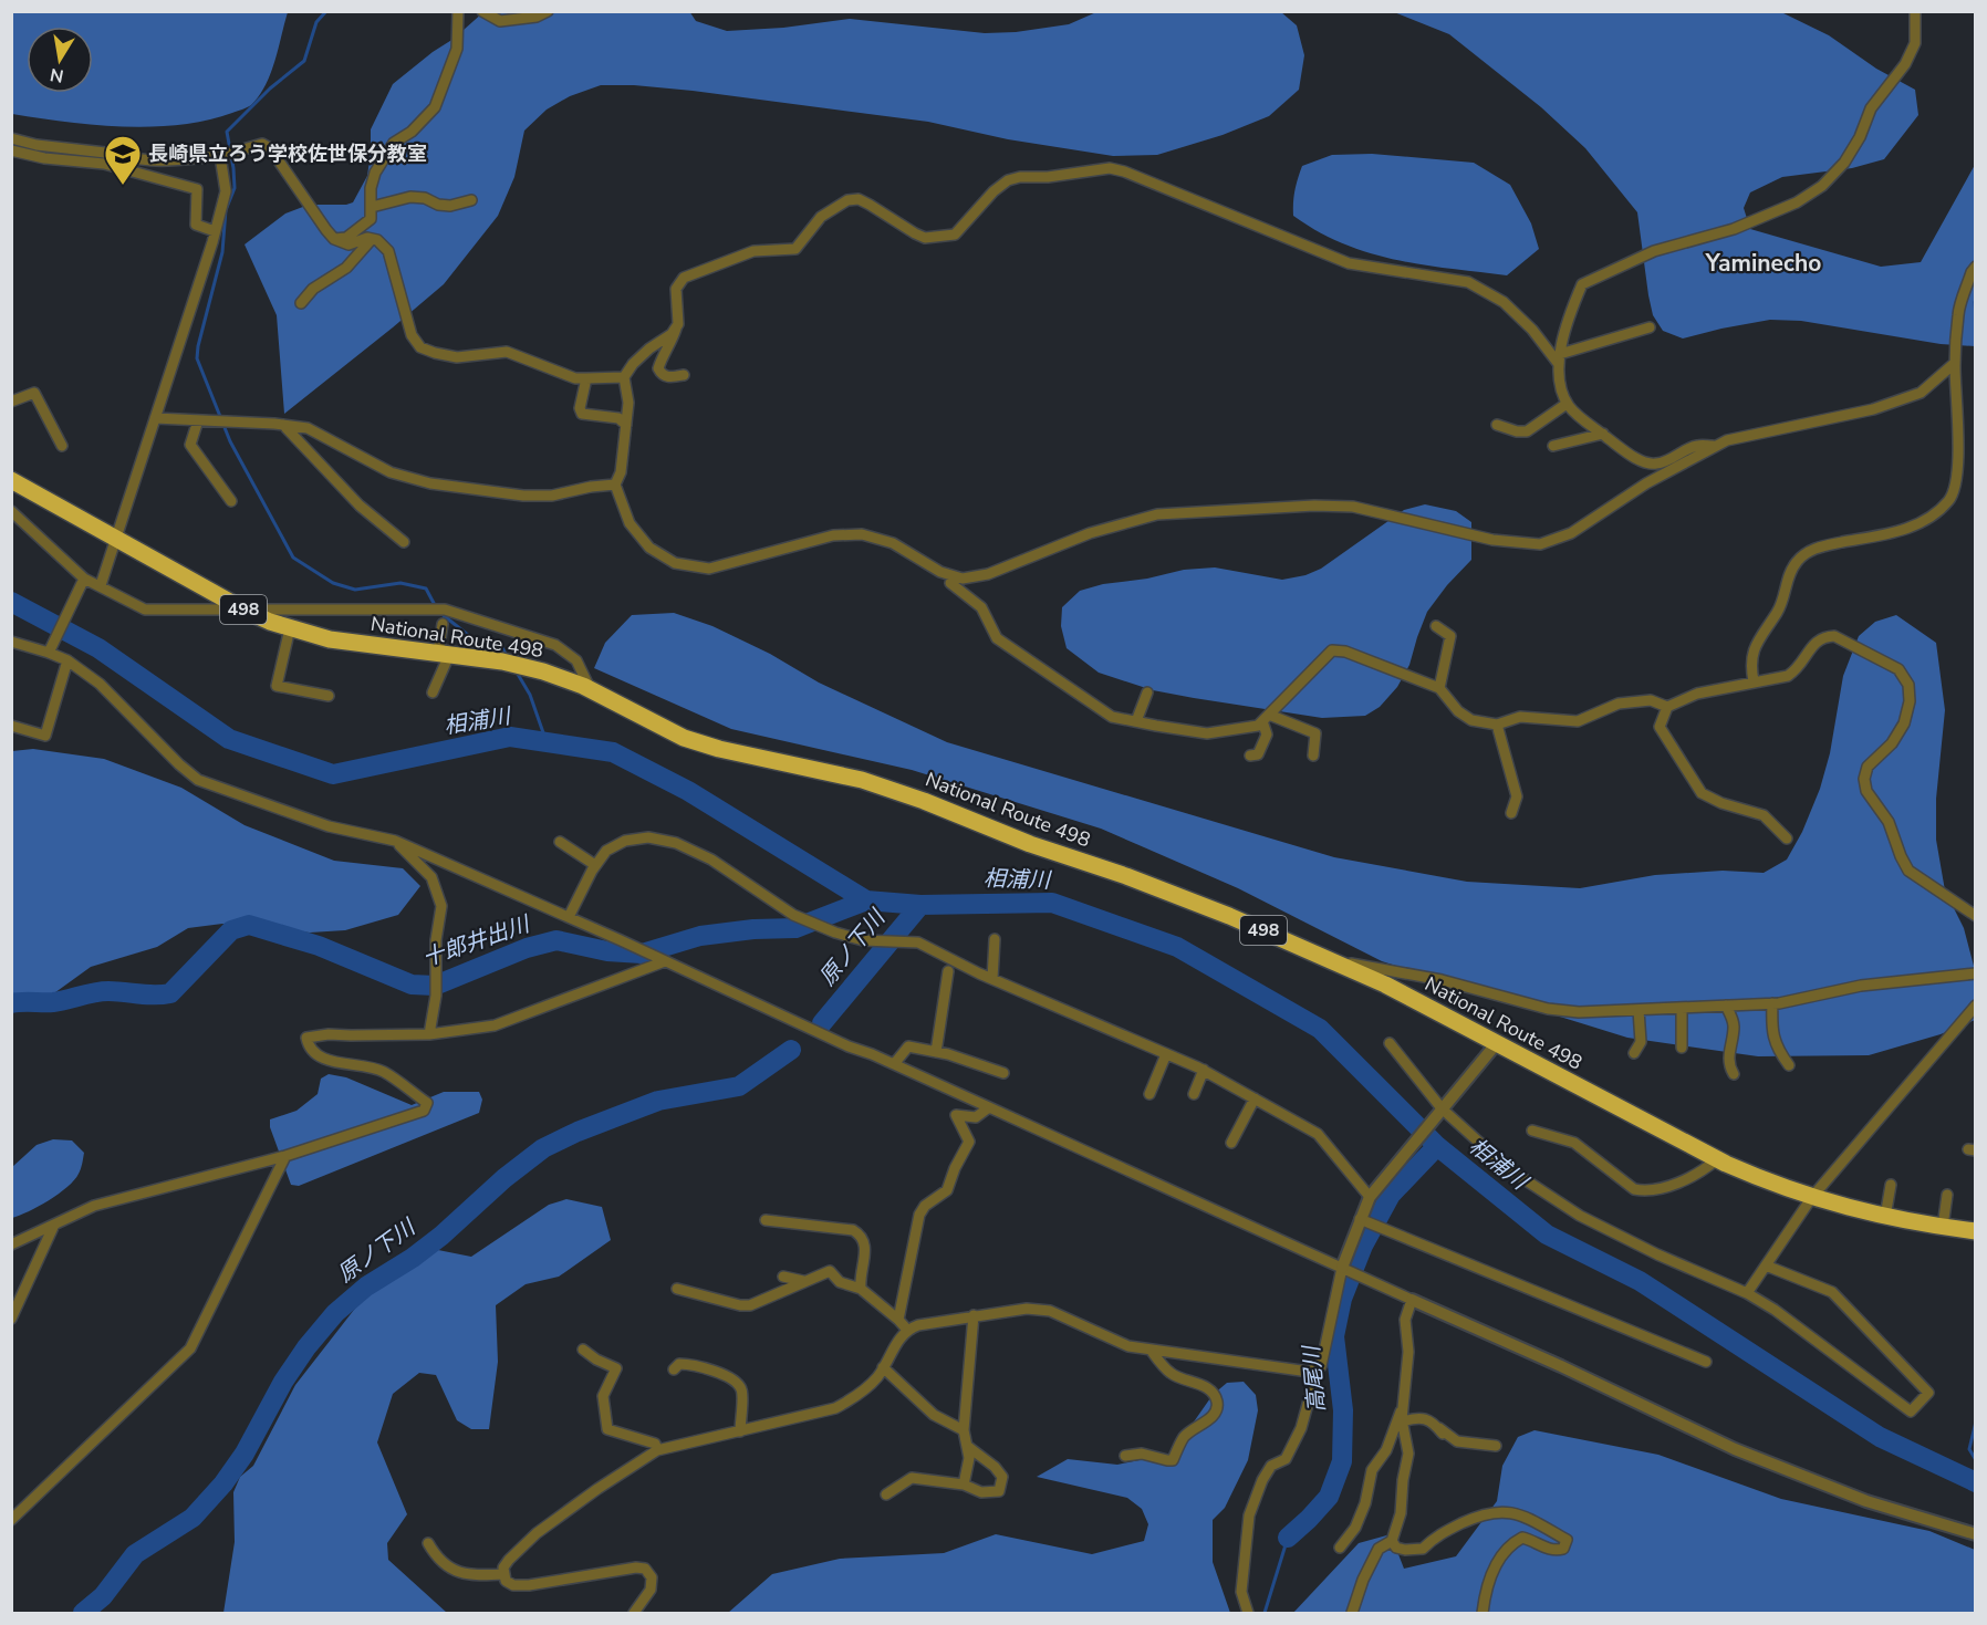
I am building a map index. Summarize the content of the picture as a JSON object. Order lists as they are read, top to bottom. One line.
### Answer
{"streets":{"highway":["498","National Route 498"]},"districts":["Yaminecho"],"water":["相浦川","十郎井出川","原ノ下川","高尾川"],"places":{"school or university":["長崎県立ろう学校佐世保分教室"]},"north":"bottom"}
